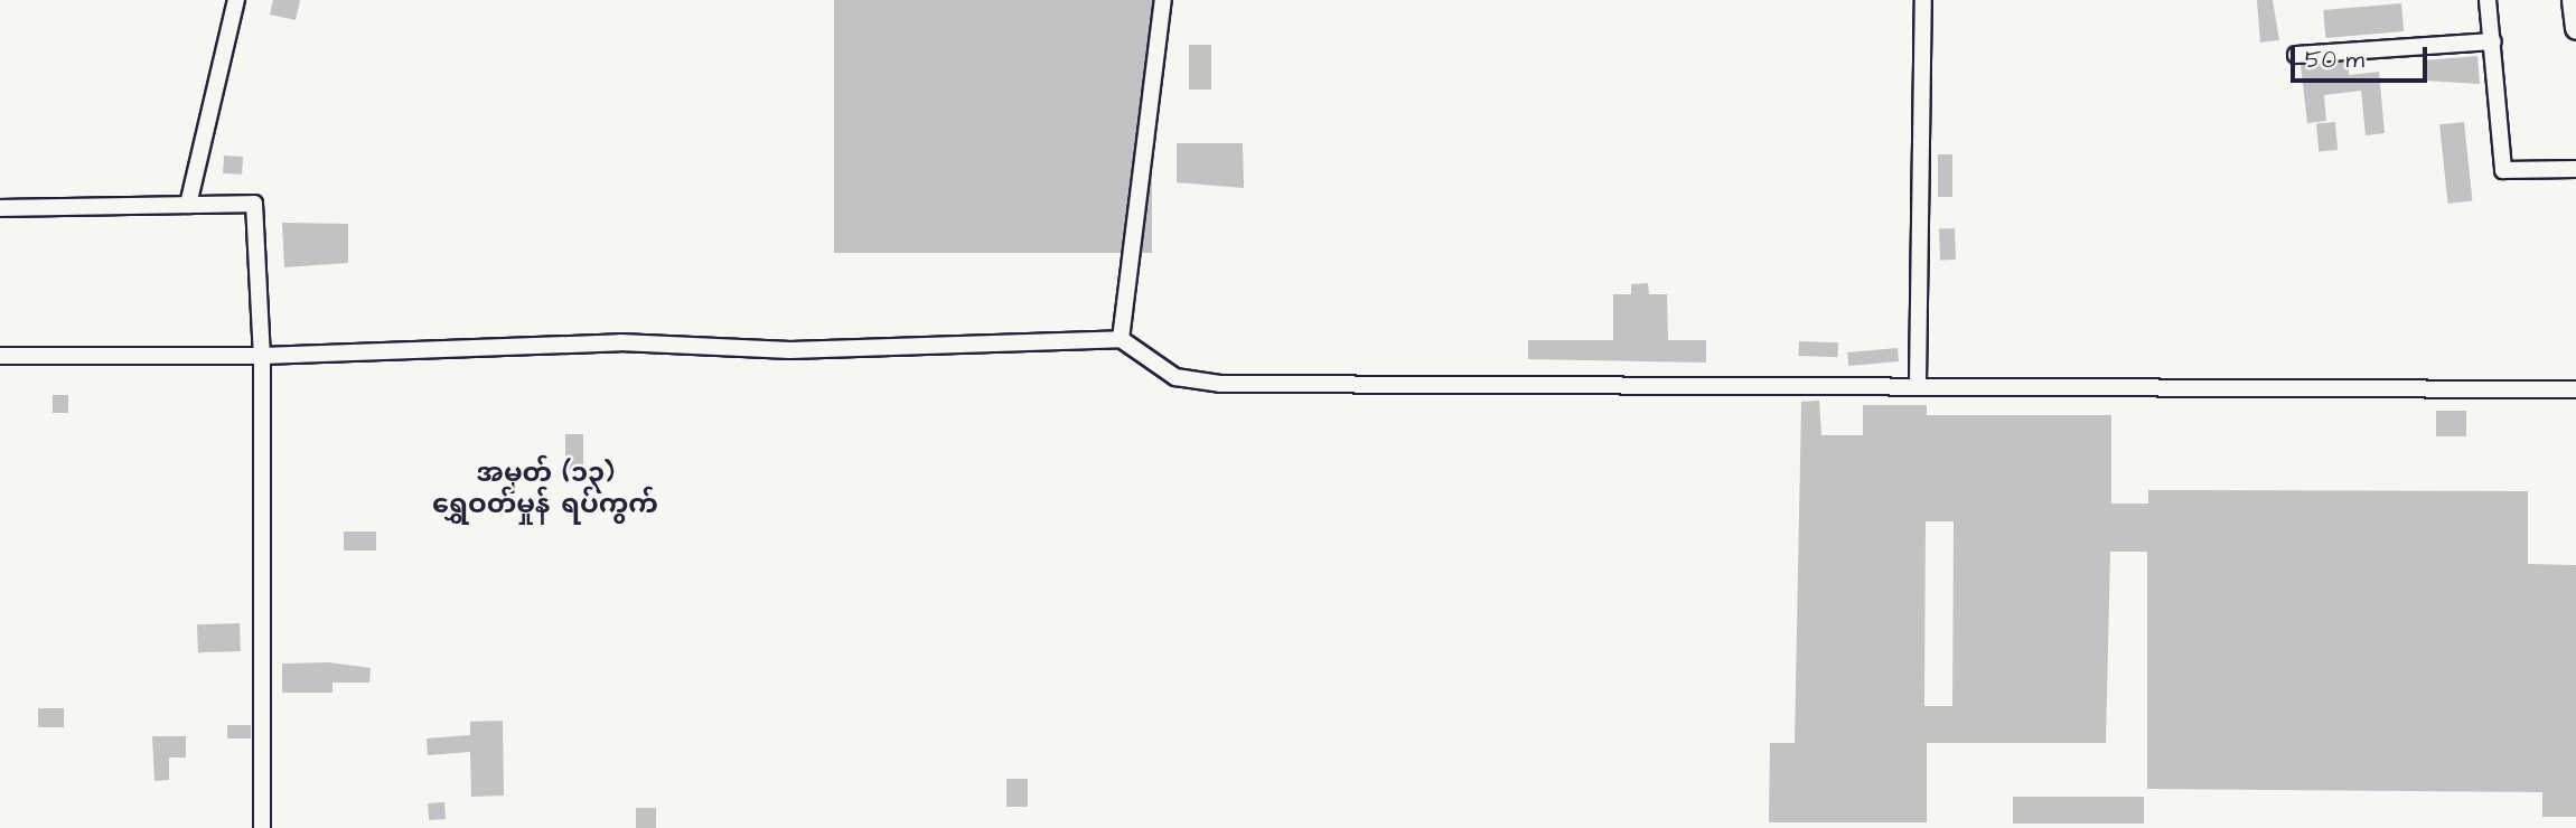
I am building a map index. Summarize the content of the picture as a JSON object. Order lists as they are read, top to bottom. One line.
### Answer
{"districts":["အမှတ် (၁၃) ရွှေဝတ်မှုန် ရပ်ကွက်"],"scale_bar":"50 m"}
